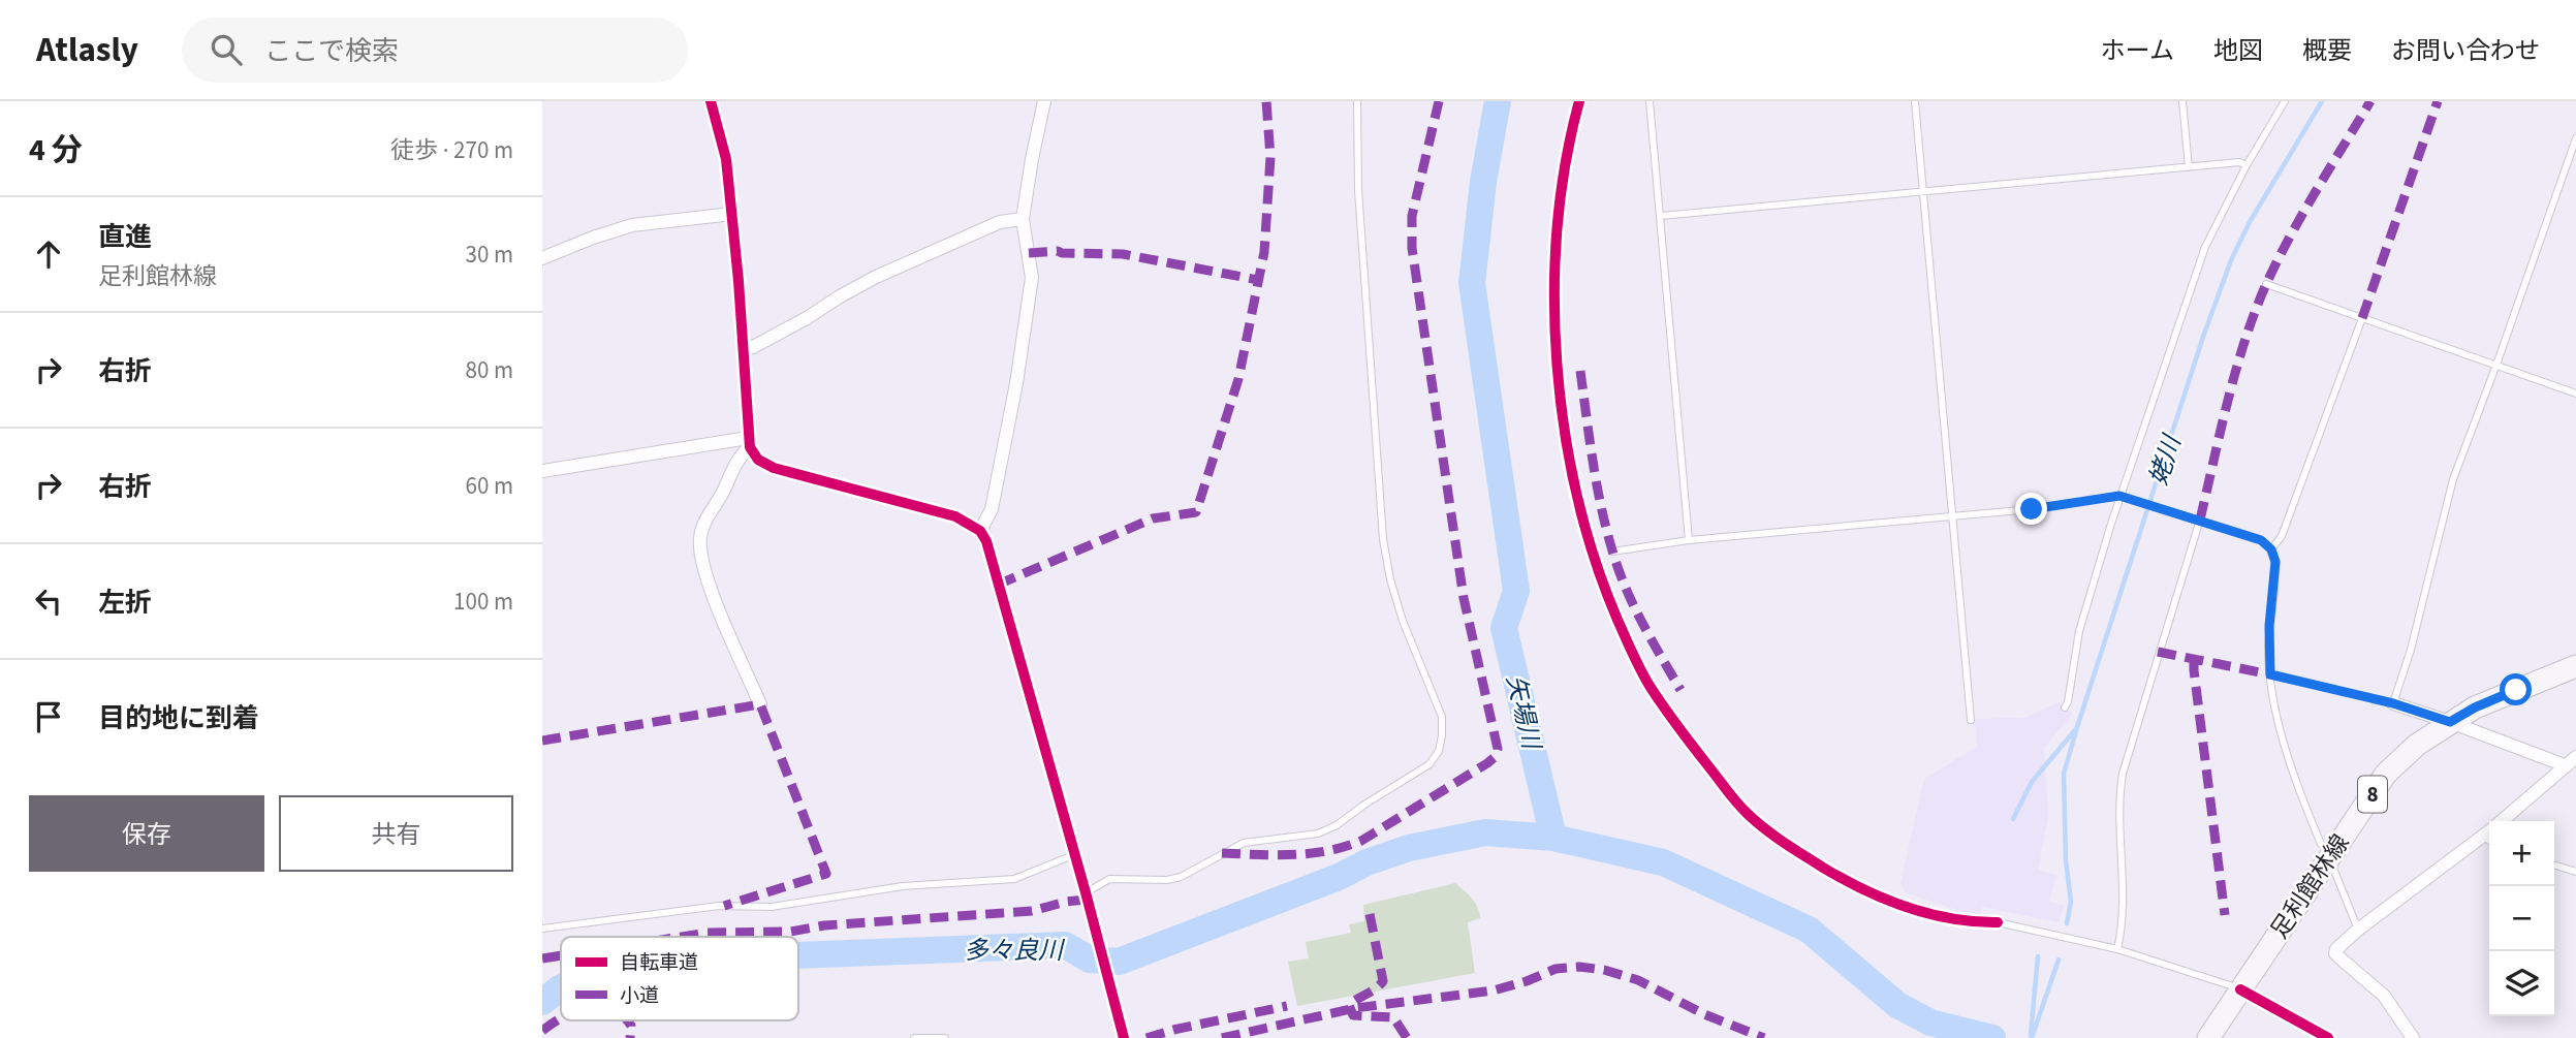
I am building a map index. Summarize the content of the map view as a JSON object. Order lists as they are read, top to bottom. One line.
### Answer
{"streets":{"main road":["8","足利館林線"]},"water":["姥川","矢場川","多々良川"],"legend":["自転車道","小道"],"page":{"header":"Atlasly","search":"ここで検索","nav":["ホーム","地図","概要","お問い合わせ"],"heading":["4 分","徒歩 · 270 m"],"list":[["直進","足利館林線","30 m"],["右折","80 m"],["右折","60 m"],["左折","100 m"],"目的地に到着"],"buttons":["保存","共有"],"map_buttons":["+","−"]}}
